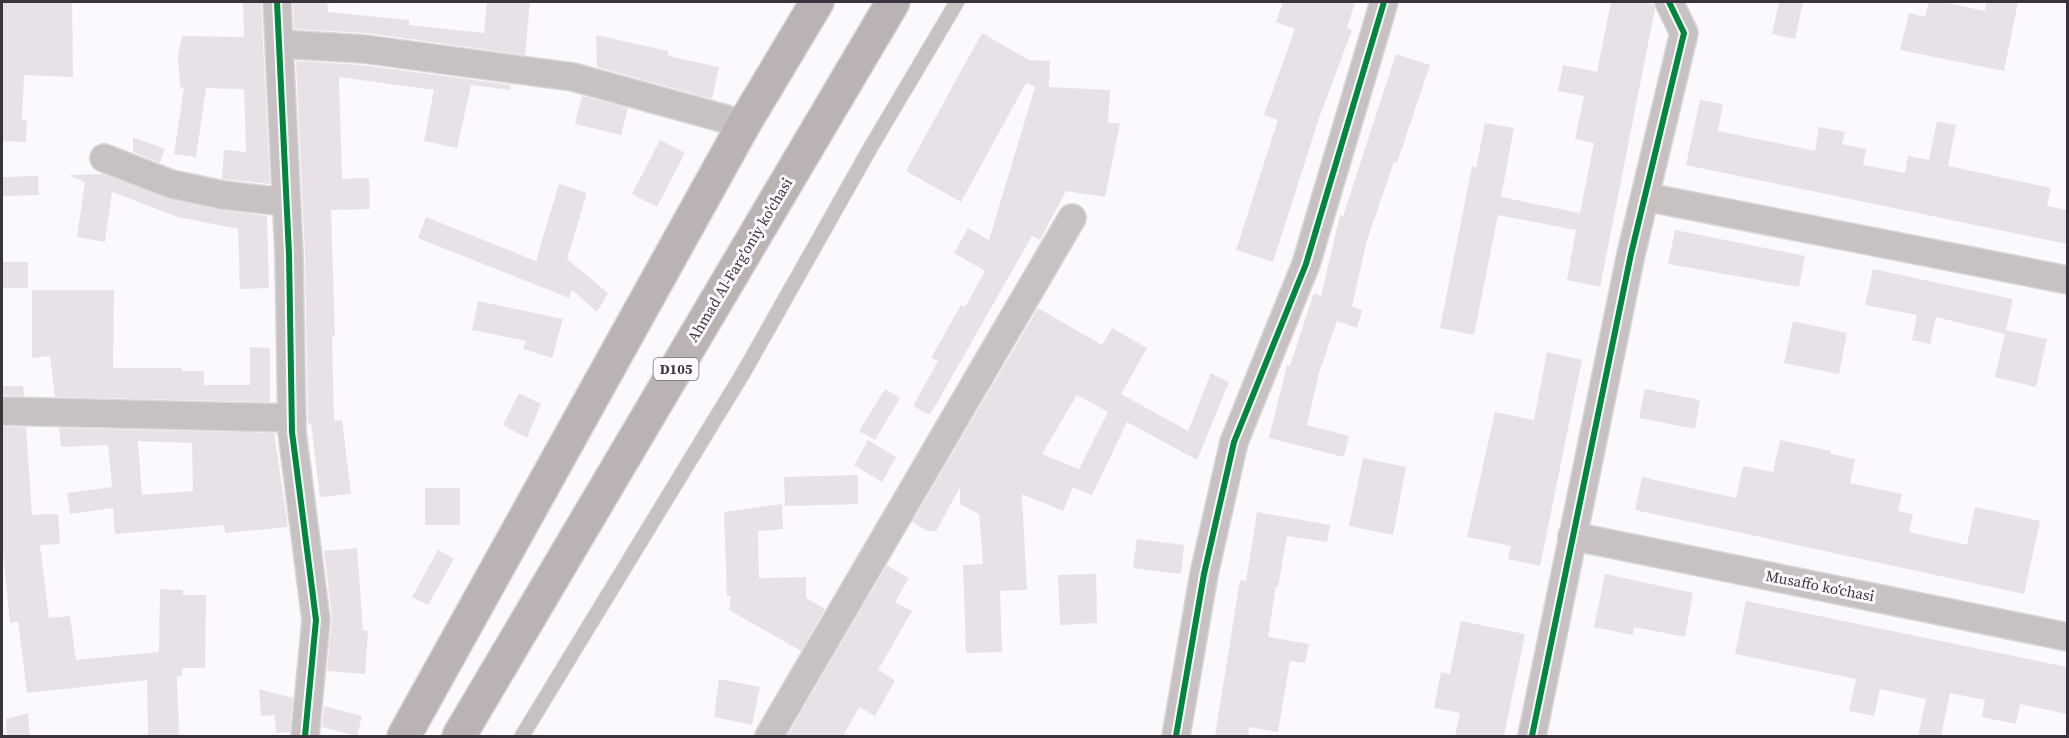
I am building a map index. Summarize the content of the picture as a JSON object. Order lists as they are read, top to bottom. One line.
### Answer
{"streets":{"highway":["Ahmad Al-Farg'oniy ko'chasi","D105"],"street":["Musaffo koʻchasi"]}}
